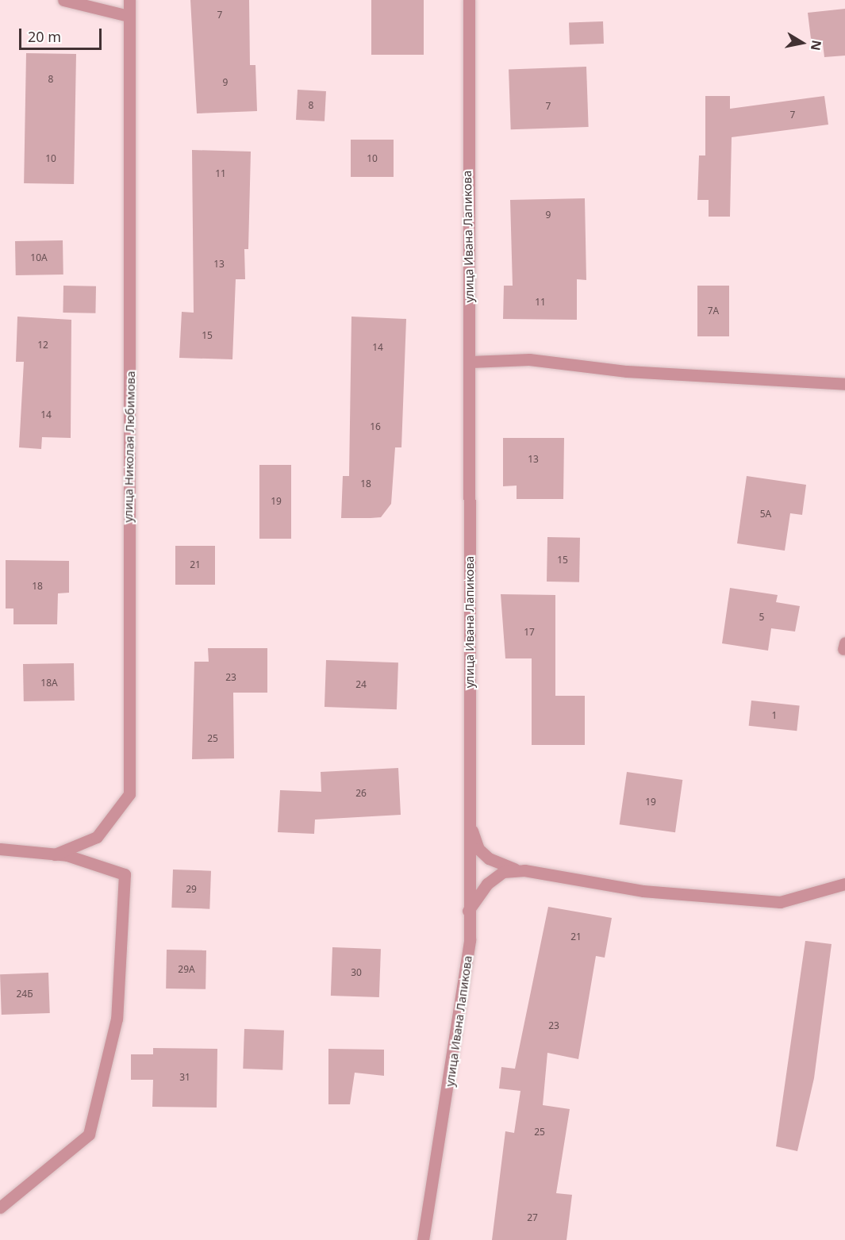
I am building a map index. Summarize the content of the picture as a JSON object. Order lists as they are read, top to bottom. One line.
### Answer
{"streets":{"street":["улица Ивана Лапикова","улица Николая Любимова"]},"house_numbers":["7","8","9","8","7","7","10","10","11","9","10А","13","11","7А","15","12","14","14","16","13","18","19","5А","15","21","18","5","17","23","18А","24","1","25","26","19","29","21","29А","30","24Б","23","31","25","27"],"scale_bar":"20 m","north":"right"}
